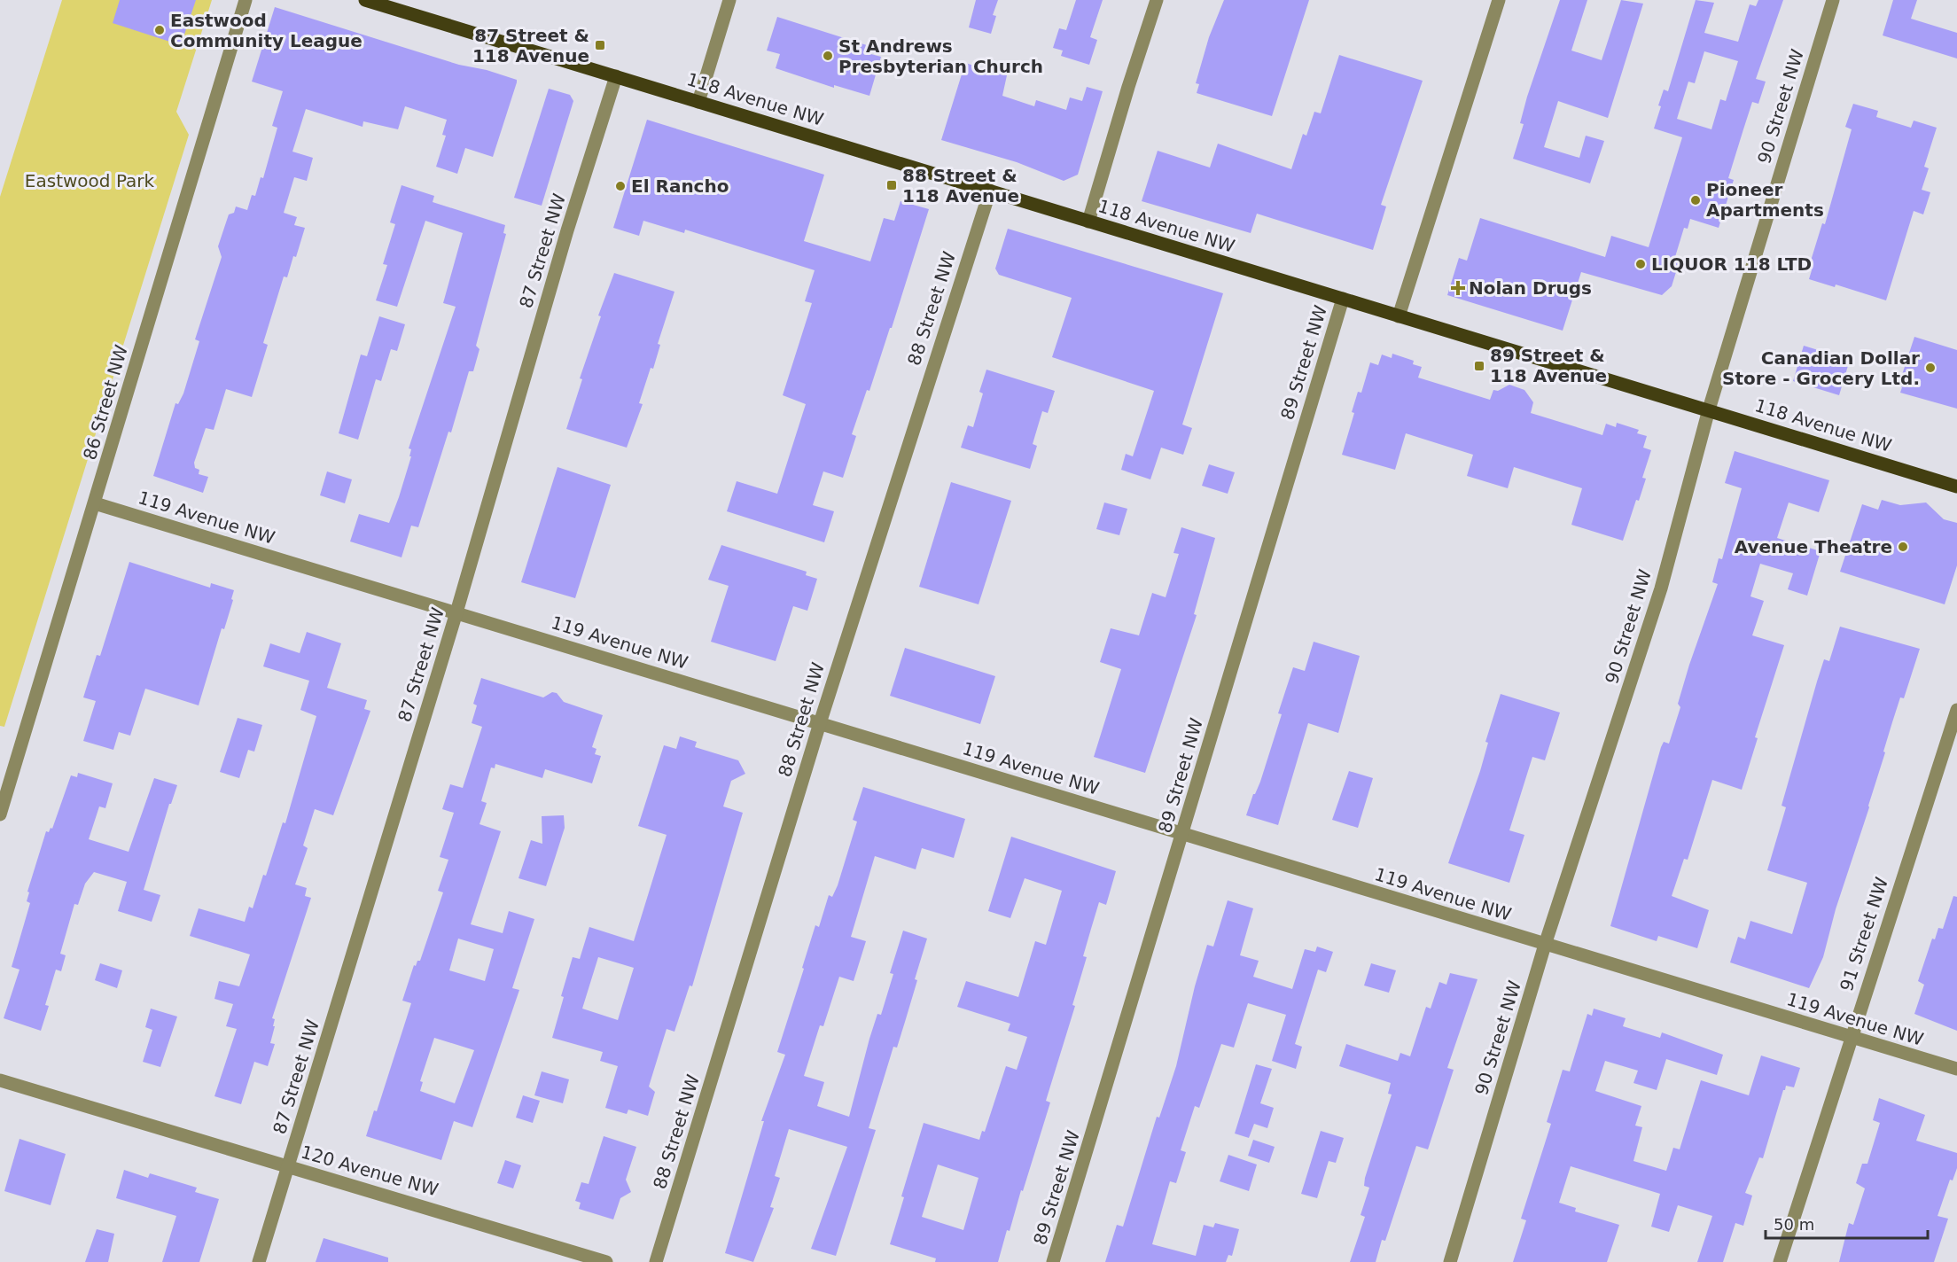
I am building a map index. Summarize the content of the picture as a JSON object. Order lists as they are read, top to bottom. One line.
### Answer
{"streets":{"main road":["118 Avenue NW"],"street":["90 Street NW","87 Street NW","88 Street NW","89 Street NW","86 Street NW","119 Avenue NW","91 Street NW","120 Avenue NW"]},"crossings":[["118 Avenue NW","90 Street NW"],["118 Avenue NW","87 Street NW"],["118 Avenue NW","88 Street NW"],["118 Avenue NW","89 Street NW"],["90 Street NW","119 Avenue NW"],["87 Street NW","119 Avenue NW"],["87 Street NW","120 Avenue NW"],["88 Street NW","119 Avenue NW"],["89 Street NW","119 Avenue NW"],["86 Street NW","119 Avenue NW"],["119 Avenue NW","91 Street NW"]],"parks":["Eastwood Park"],"places":{"other":["Eastwood Community League","St Andrews Presbyterian Church","El Rancho","Pioneer Apartments","LIQUOR 118 LTD","Canadian Dollar Store - Grocery Ltd.","Avenue Theatre"],"transit":["87 Street & 118 Avenue","88 Street & 118 Avenue","89 Street & 118 Avenue"],"health":["Nolan Drugs"]},"scale_bar":"50 m"}
